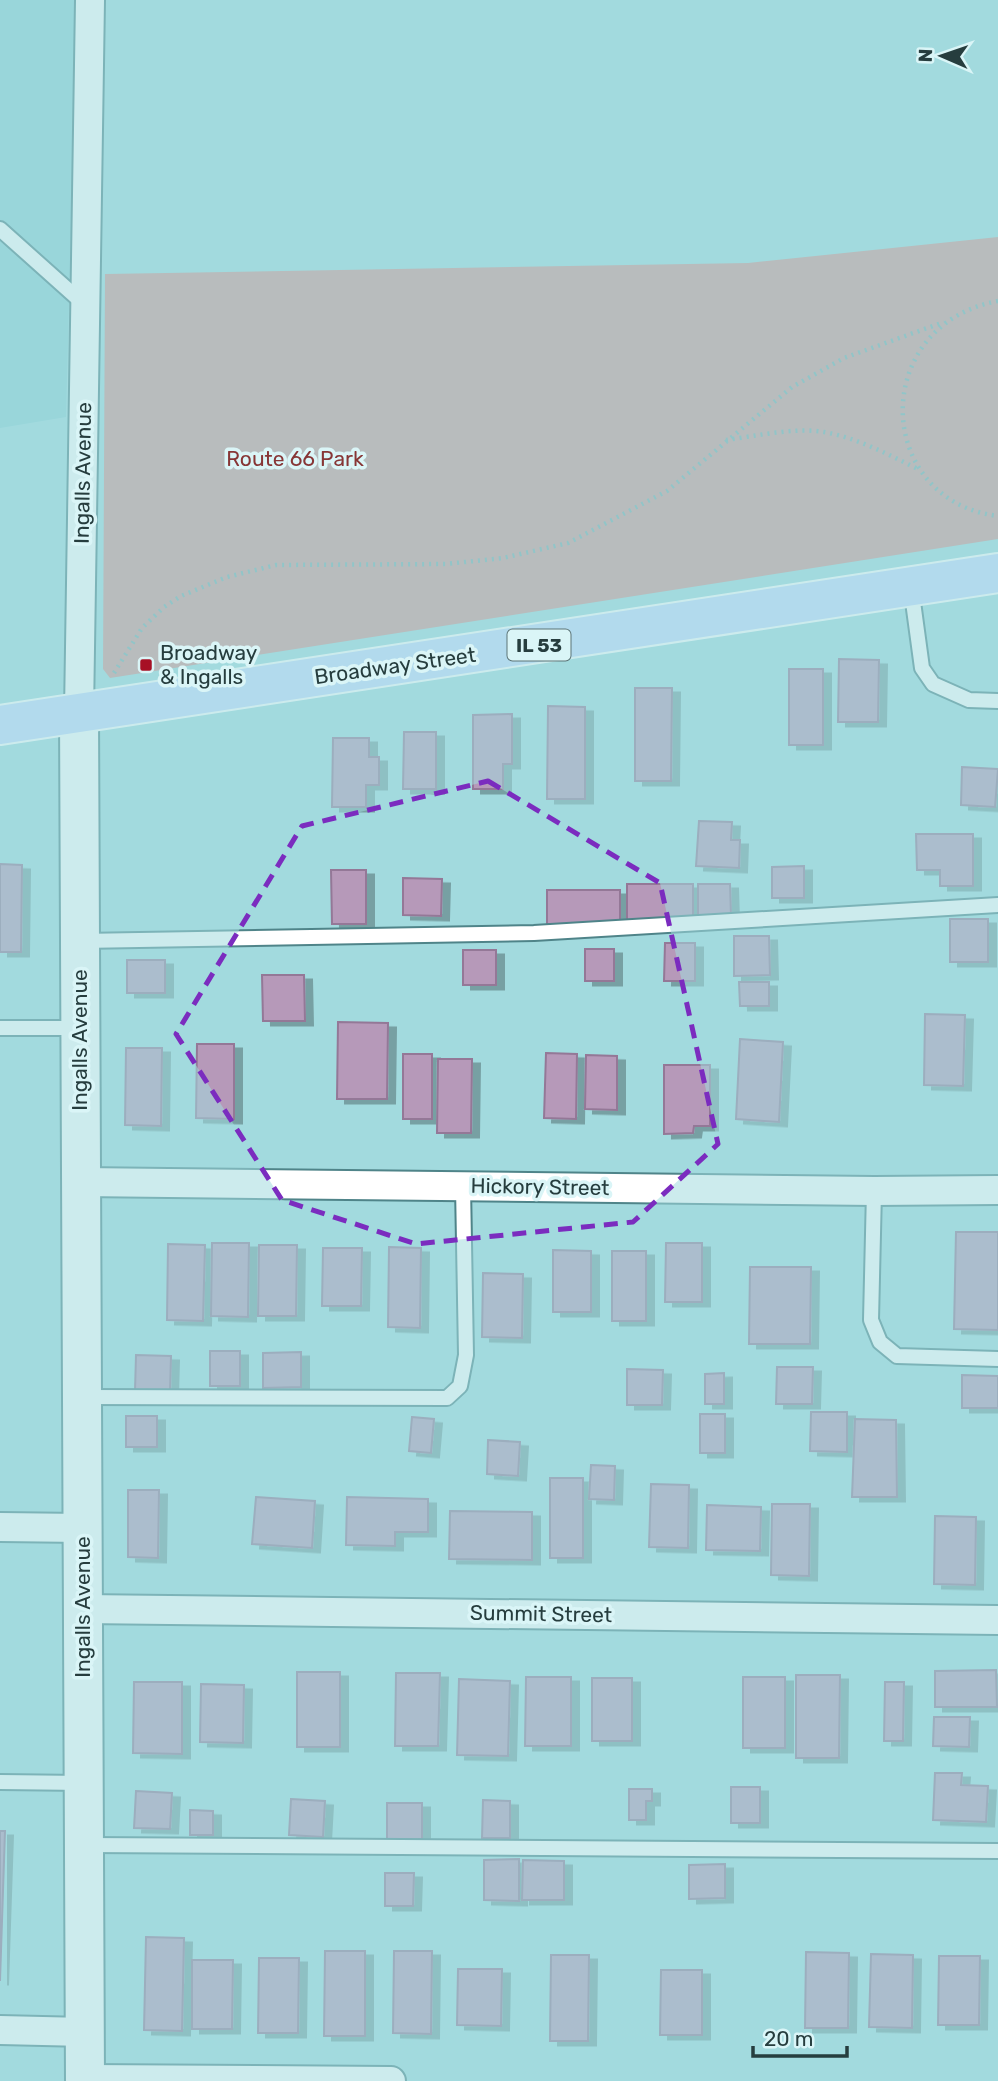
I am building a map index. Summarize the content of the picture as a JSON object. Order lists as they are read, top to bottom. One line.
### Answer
{"streets":{"main road":["IL 53","Broadway Street"],"street":["Ingalls Avenue","Hickory Street","Summit Street"]},"crossings":[["Ingalls Avenue","Broadway Street"],["Ingalls Avenue","Hickory Street"],["Ingalls Avenue","Summit Street"]],"parks":["Route 66 Park"],"places":{"transit":["Broadway & Ingalls"]},"scale_bar":"20 m","north":"left"}
